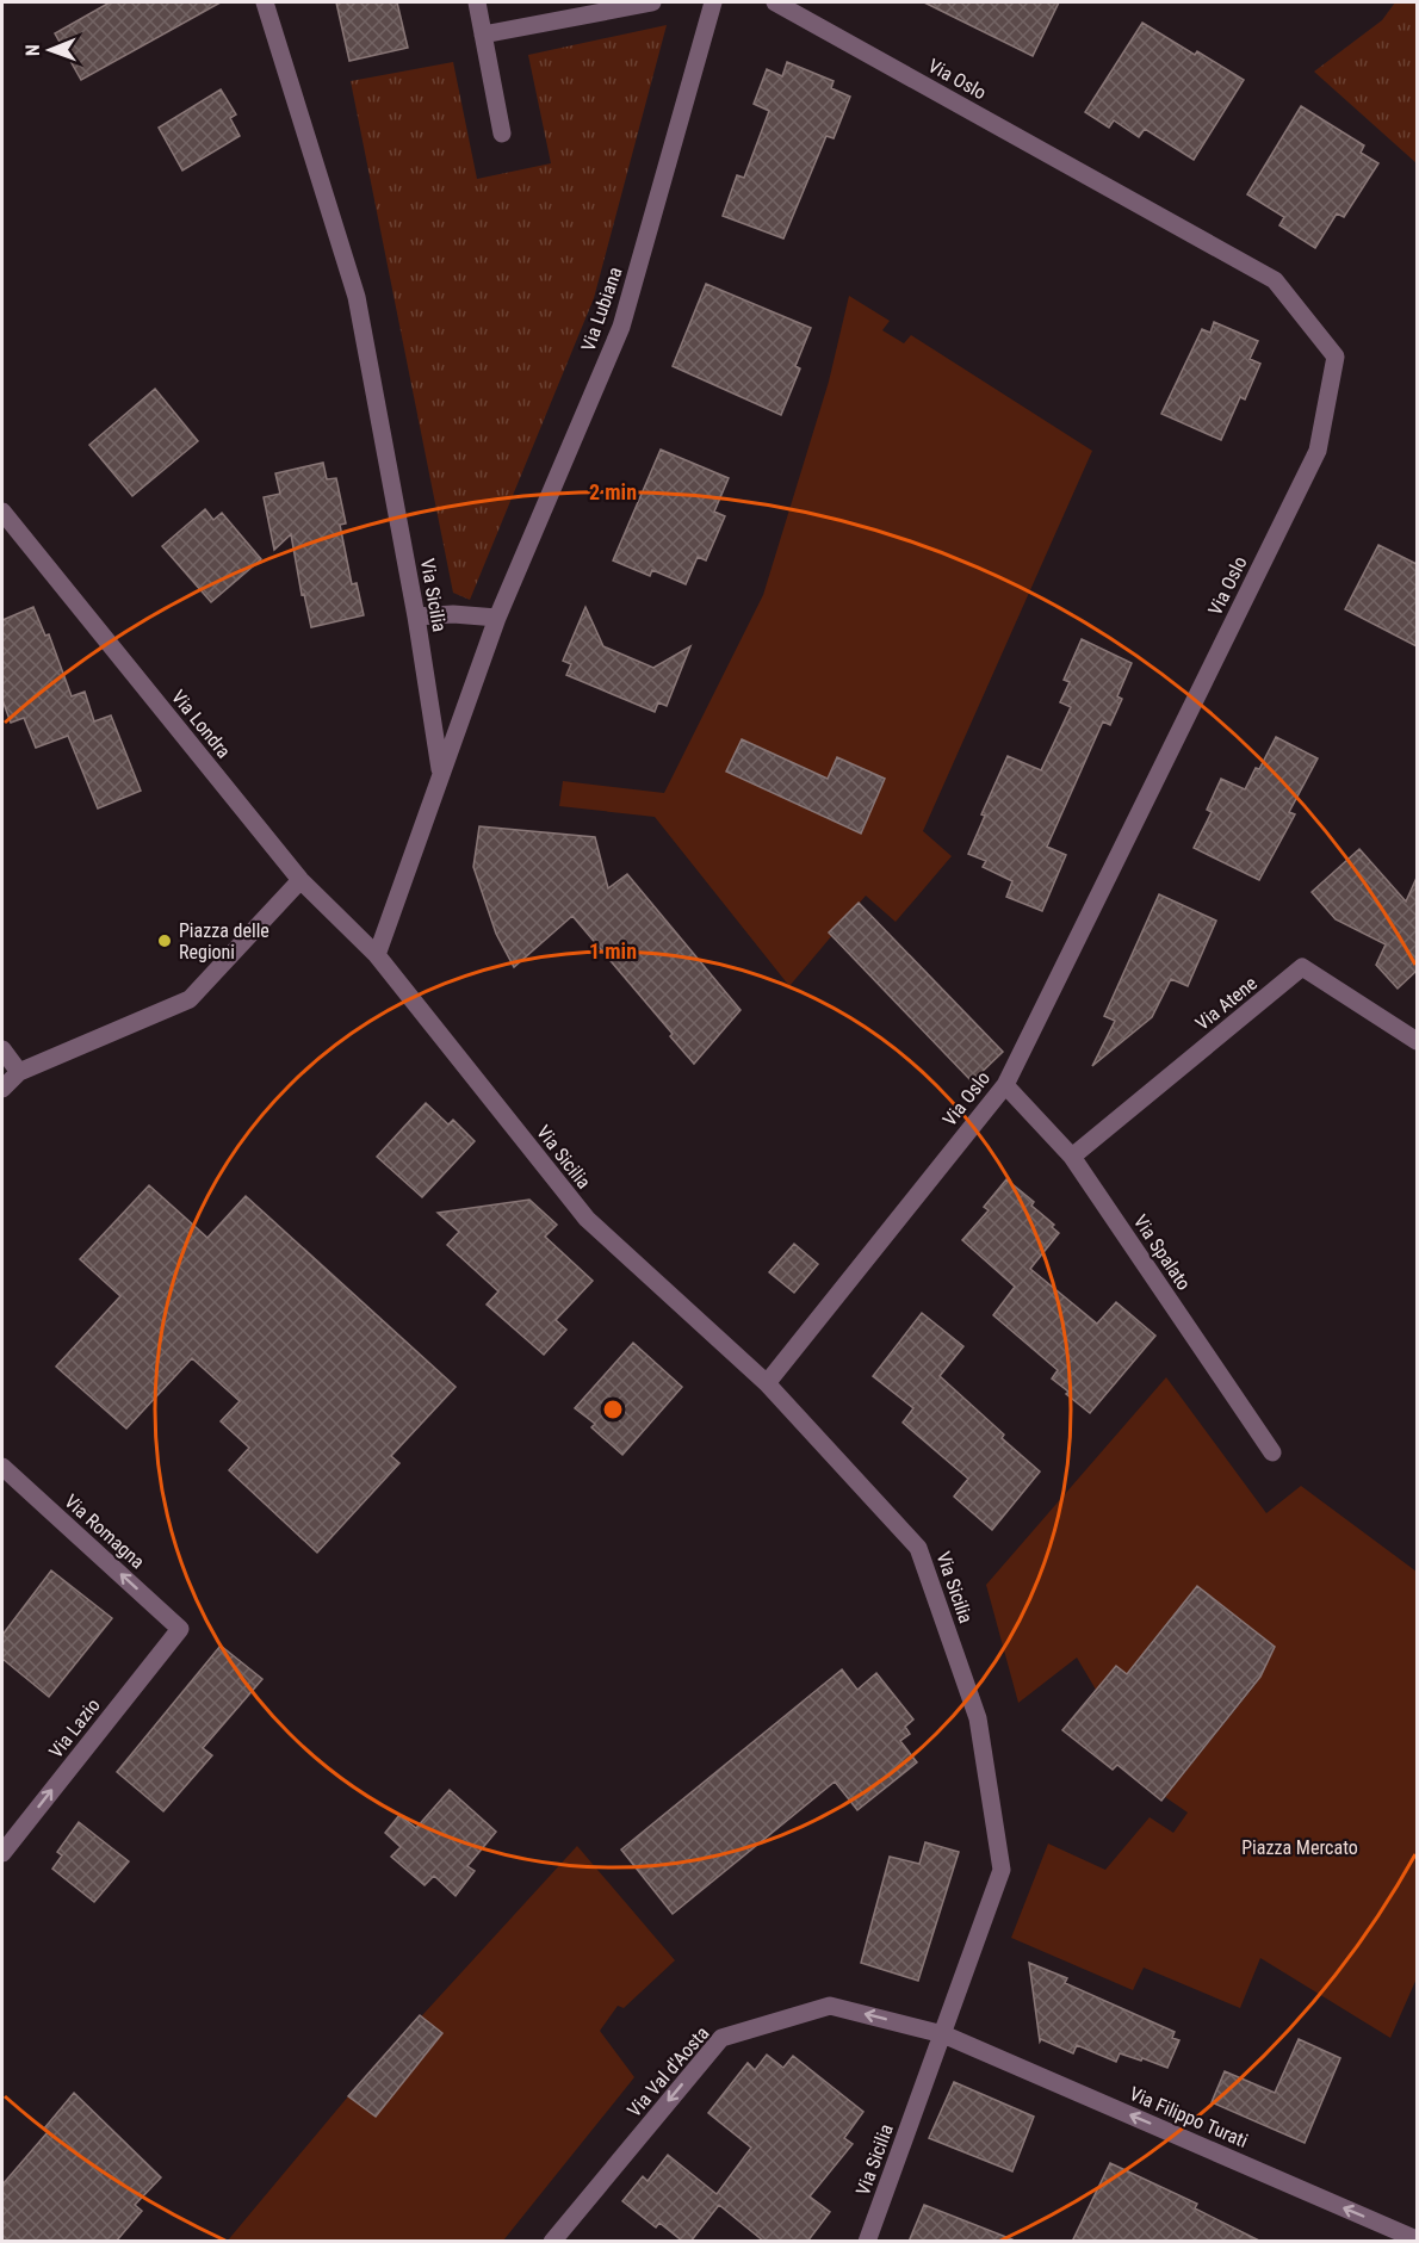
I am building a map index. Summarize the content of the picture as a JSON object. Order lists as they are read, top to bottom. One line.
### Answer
{"streets":{"street":["Via Oslo","Via Lubiana","Via Sicilia","Via Londra","Via Atene","Via Spalato","Via Romagna","Via Lazio","Via Val d'Aosta","Via Filippo Turati"]},"crossings":[["Via Oslo","Via Sicilia"],["Via Oslo","Via Spalato"],["Via Lubiana","Via Sicilia"],["Via Sicilia","Via Londra"],["Via Sicilia","Via Val d'Aosta"],["Via Sicilia","Via Filippo Turati"],["Via Atene","Via Spalato"],["Via Romagna","Via Lazio"],["Via Val d'Aosta","Via Filippo Turati"]],"one_way":["Via Romagna","Via Lazio","Via Val d'Aosta","Via Filippo Turati"],"parks":["Piazza Mercato"],"places":["Piazza delle Regioni"],"north":"left","rings":["2 min","1 min"]}
